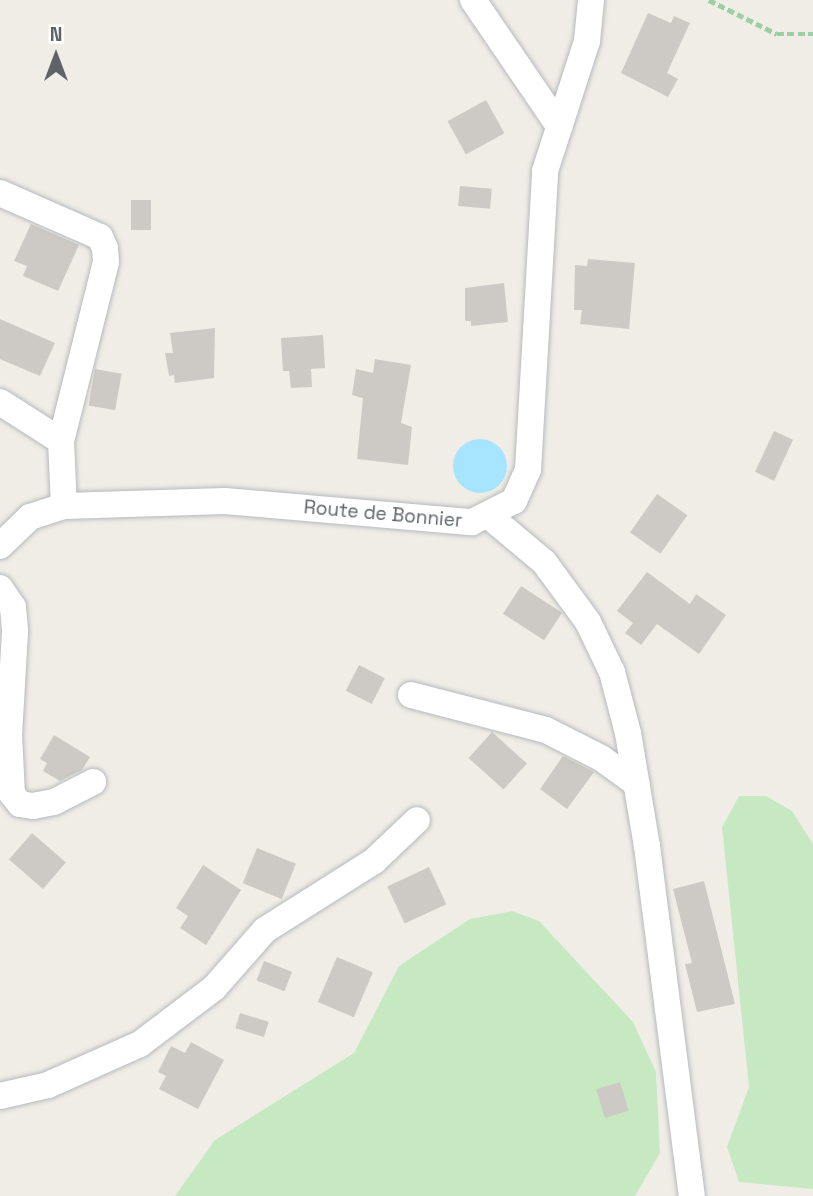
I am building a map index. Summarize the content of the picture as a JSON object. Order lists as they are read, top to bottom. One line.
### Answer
{"streets":{"street":["Route de Bonnier"]},"north":"top"}
